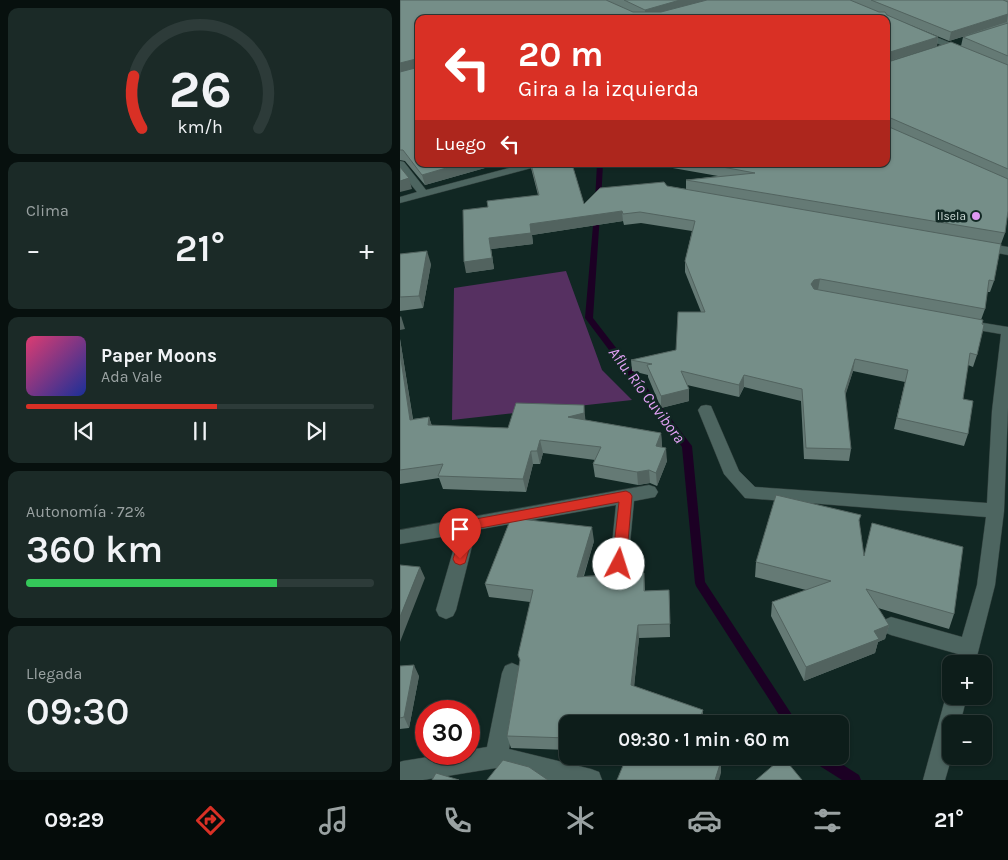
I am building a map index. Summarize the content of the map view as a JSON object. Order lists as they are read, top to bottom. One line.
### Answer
{"water":["Aflu. Río Cuvibora"],"places":["Ilsela"],"page":{"turn":["20 m","Gira a la izquierda"],"then":"Luego","tile":["Clima",["Autonomía · 72%","360 km"],["Llegada","09:30"]],"heat":["−","21°","+"],"song":["Paper Moons","Ada Vale"],"map_buttons":["+","−"],"limit":"30","trip":"09:30 · 1 min · 60 m","tabs":["09:29","21°"],"gauge":["26","km/h"]}}
